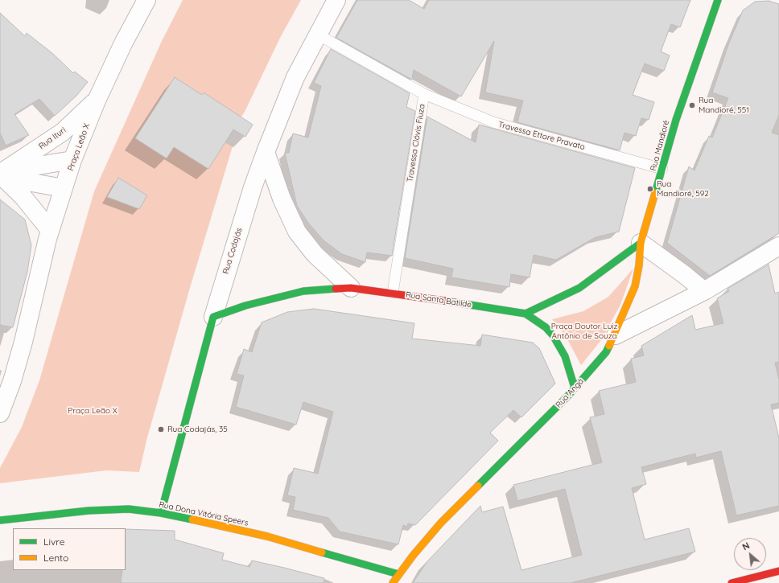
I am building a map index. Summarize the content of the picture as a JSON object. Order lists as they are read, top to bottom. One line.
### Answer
{"streets":{"street":["Rua Ituri","Rua Mandioré","Praça Leão X","Rua Codajás","Rua Santa Batilde","Rua Angá","Rua Dona Vitória Speers"],"lane":["Travessa Ettore Pravato","Travessa Clóvis Fiuza"]},"crossings":[["Travessa Ettore Pravato","Travessa Clóvis Fiuza"],["Travessa Ettore Pravato","Rua Mandioré"],["Rua Ituri","Praça Leão X"],["Travessa Clóvis Fiuza","Rua Codajás"],["Travessa Clóvis Fiuza","Rua Santa Batilde"],["Rua Mandioré","Rua Angá"],["Rua Codajás","Rua Santa Batilde"],["Rua Codajás","Rua Dona Vitória Speers"],["Rua Angá","Rua Dona Vitória Speers"]],"parks":["Praça Doutor Luiz Antônio de Souza","Praça Leão X"],"places":["Rua Mandioré, 551","Rua Mandioré, 592","Rua Codajás, 35"],"legend":["Livre","Lento"],"north":"top left"}
